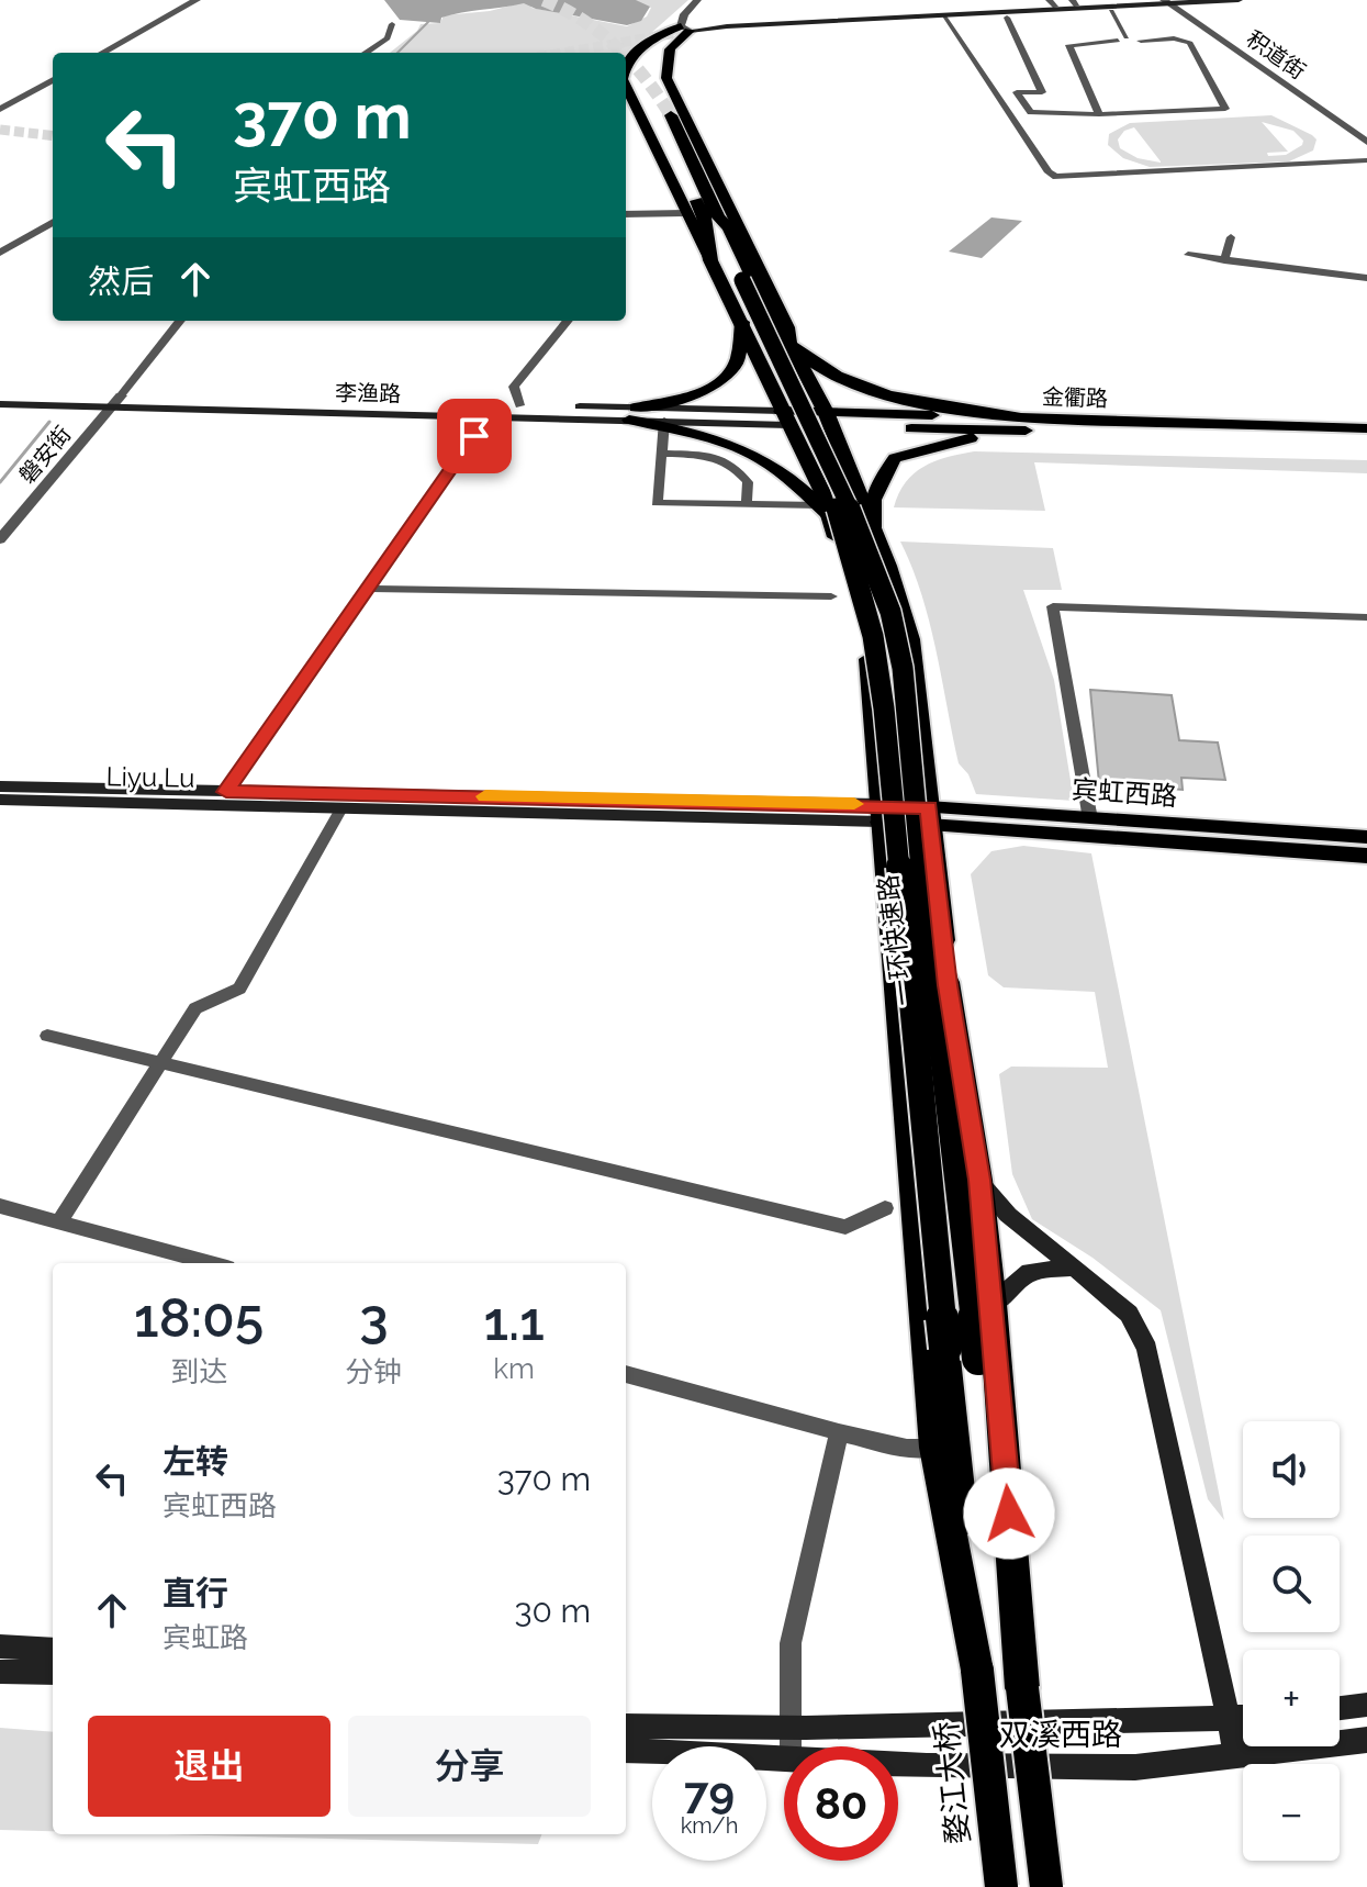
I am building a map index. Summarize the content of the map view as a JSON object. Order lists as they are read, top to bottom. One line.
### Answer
{"streets":{"highway":["一环快速路","婺江大桥"],"main road":["李渔路","金衢路","Liyu Lu","宾虹西路","双溪西路"],"street":["积道街","磐安街"]},"crossings":[["李渔路","金衢路"],["李渔路","磐安街"],["Liyu Lu","宾虹西路"],["一环快速路","婺江大桥"]],"page":{"turn":["370 m","宾虹西路"],"then":"然后","eta":["18:05","到达","3","分钟","1.1","km"],"list":[{"name":"左转","note":"宾虹西路","value":"370 m"},{"name":"直行","note":"宾虹路","value":"30 m"}],"map_buttons":["+","−"],"buttons":["退出","分享"],"speed":"79 km/h","limit":"80"}}
